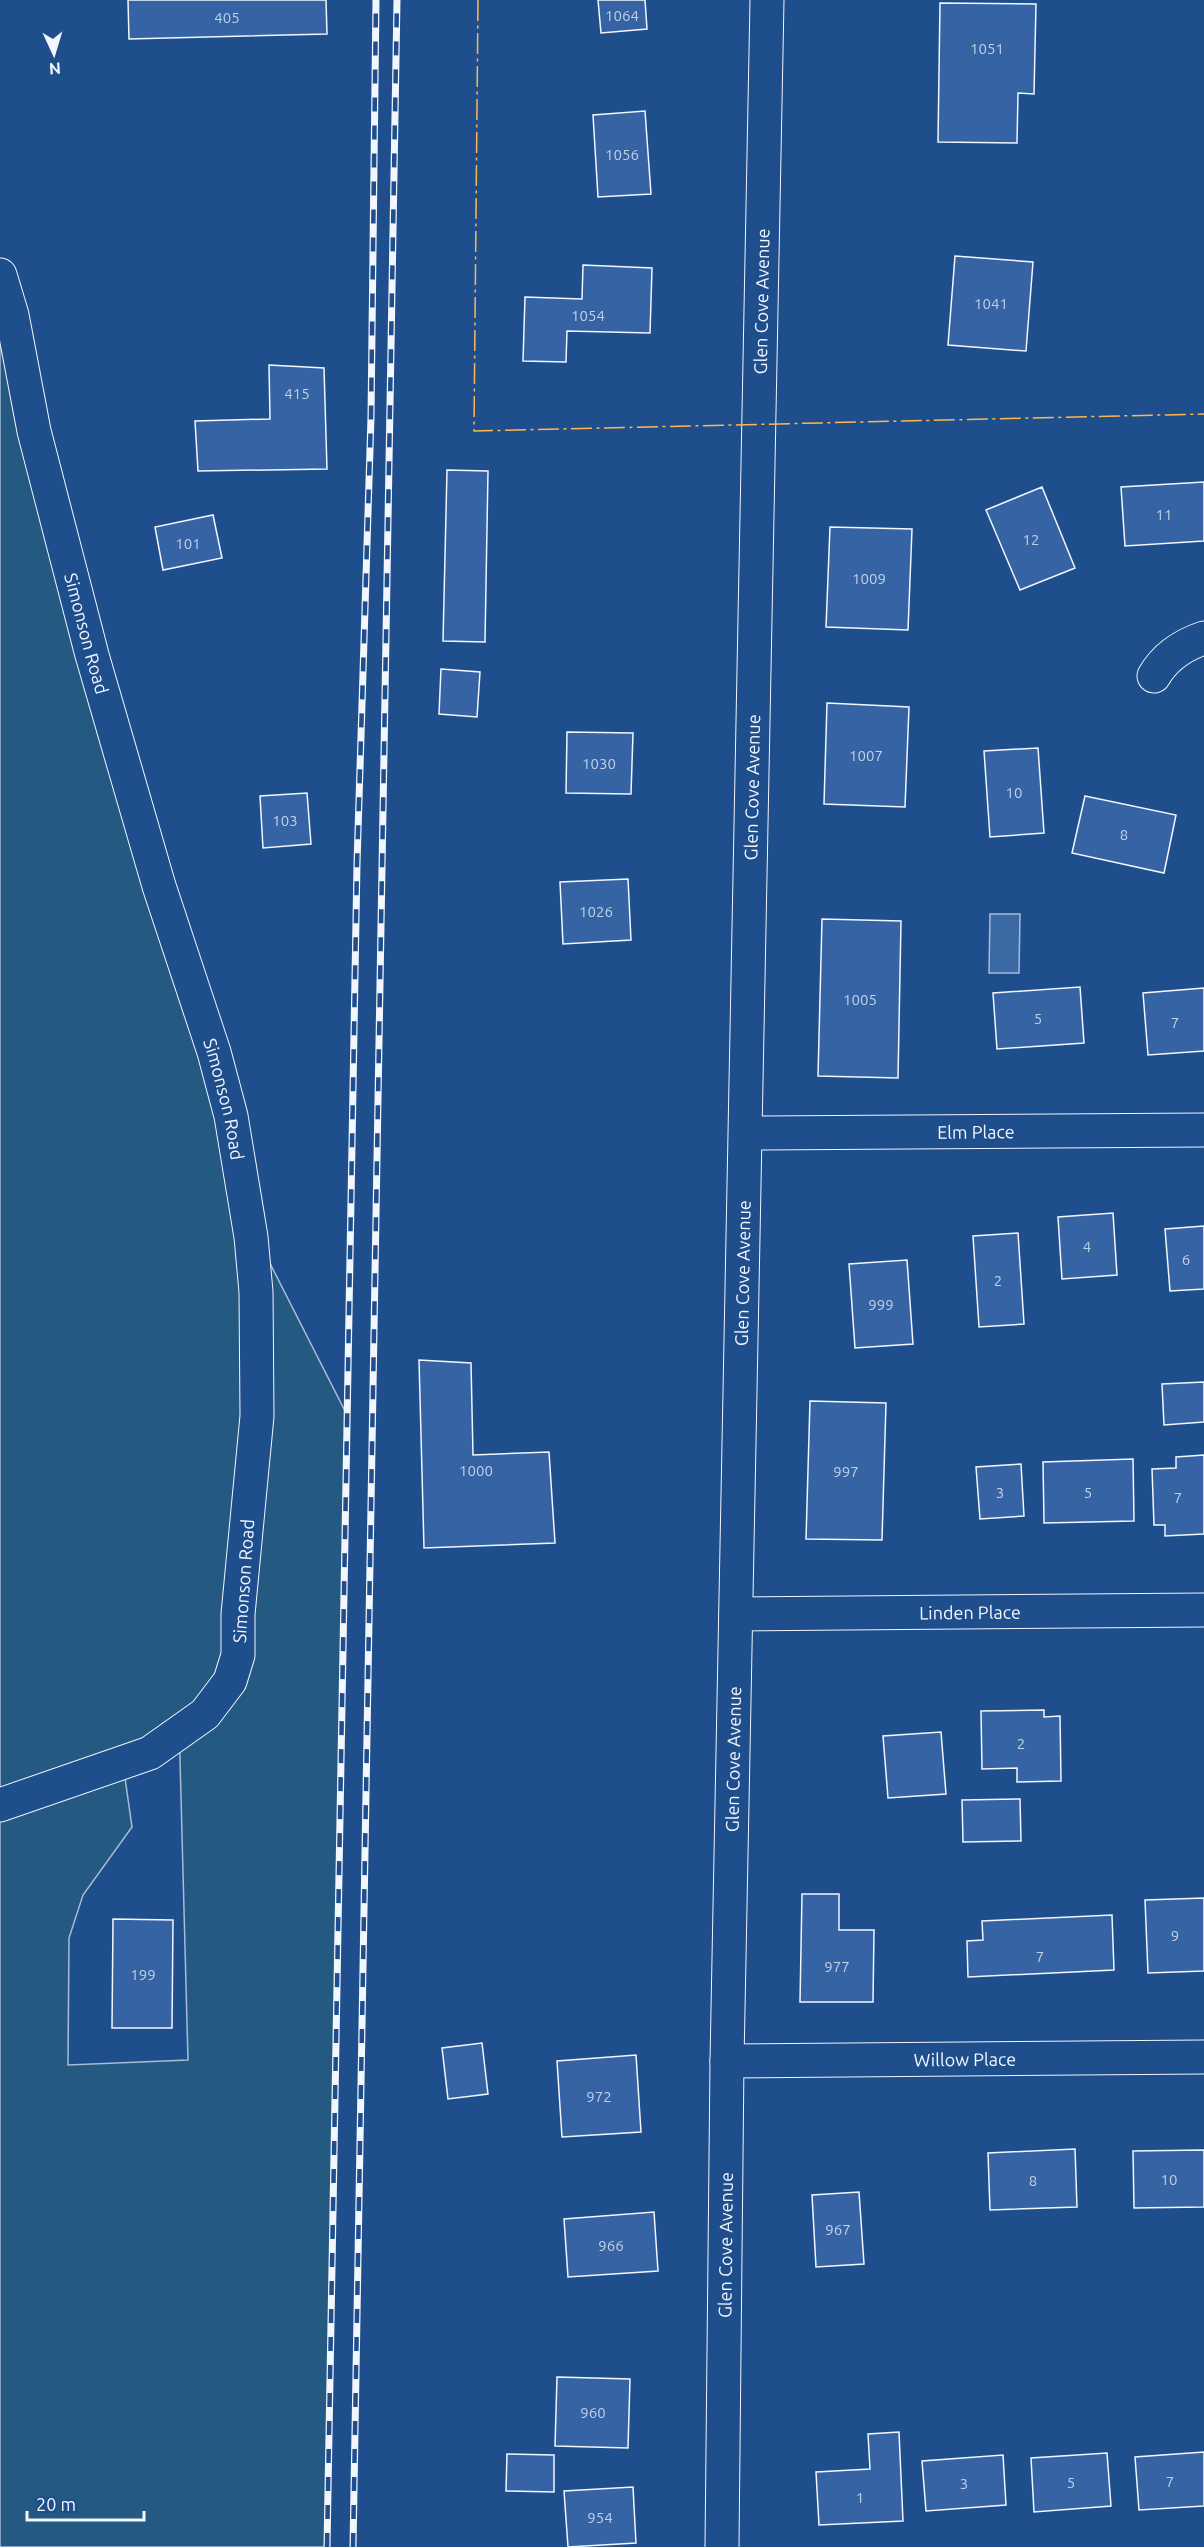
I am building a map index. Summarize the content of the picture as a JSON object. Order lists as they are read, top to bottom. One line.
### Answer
{"streets":{"street":["Glen Cove Avenue","Simonson Road","Elm Place","Linden Place","Willow Place"]},"crossings":[["Glen Cove Avenue","Elm Place"],["Glen Cove Avenue","Linden Place"],["Glen Cove Avenue","Willow Place"]],"house_numbers":["1064","405","1051","1056","1041","1054","415","11","12","101","1009","1007","1030","10","103","8","1026","1005","5","7","4","6","2","999","1000","997","3","5","7","2","9","7","977","199","972","10","8","967","966","960","7","5","3","1","954"],"scale_bar":"20 m","north":"bottom"}
